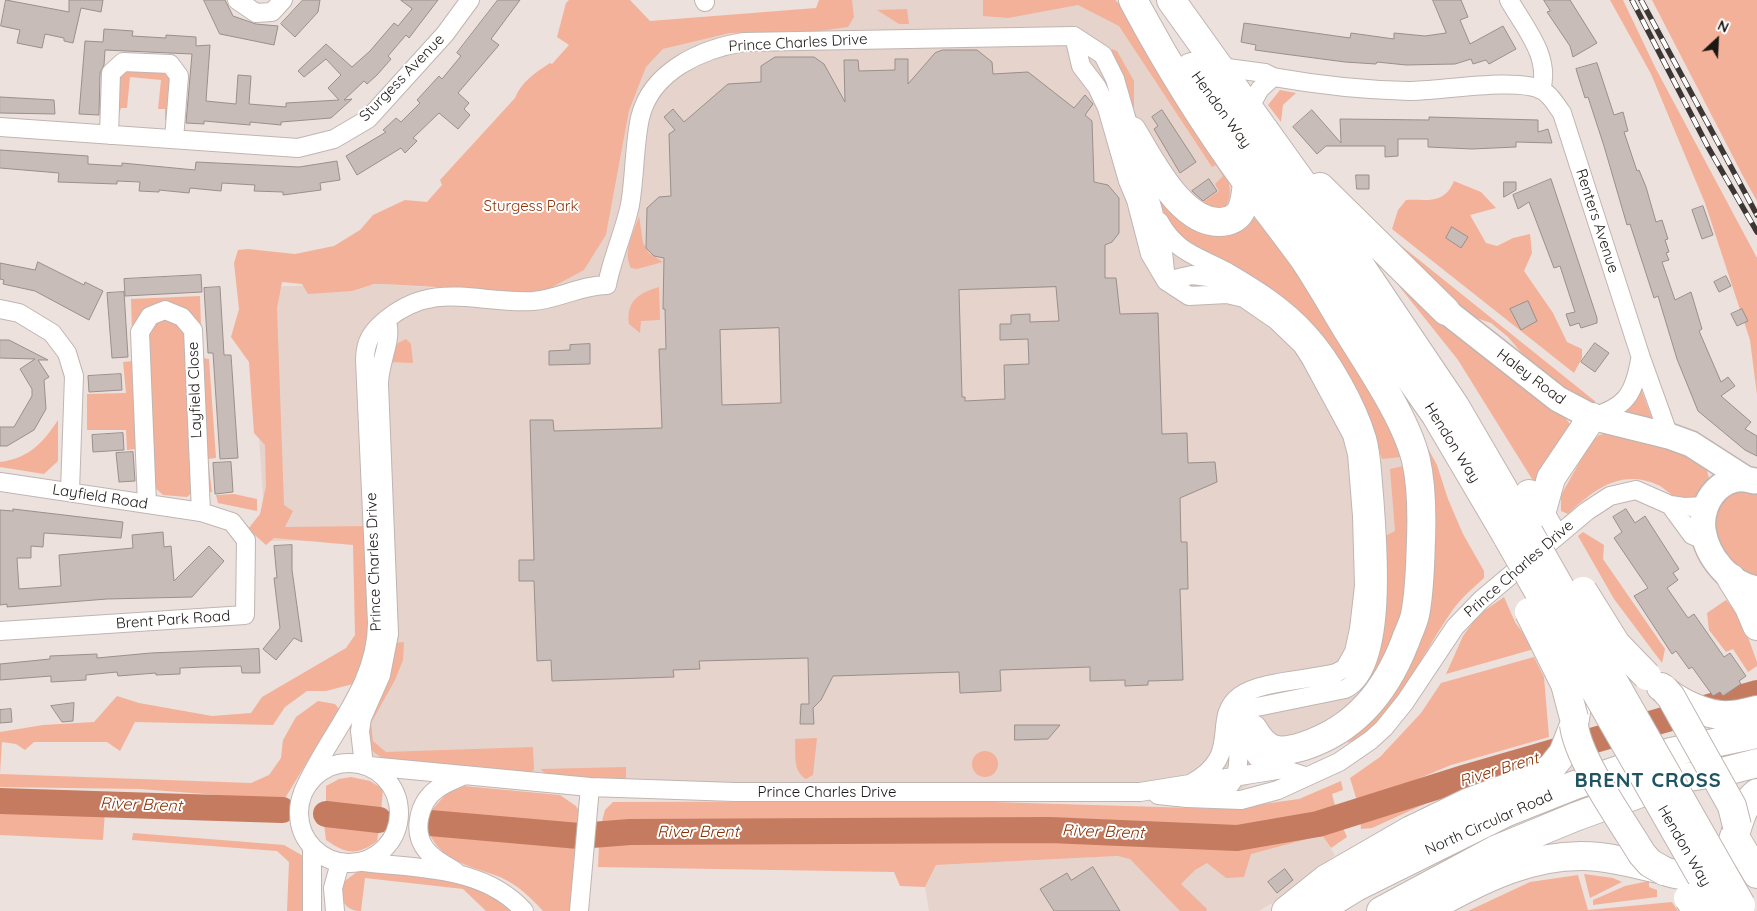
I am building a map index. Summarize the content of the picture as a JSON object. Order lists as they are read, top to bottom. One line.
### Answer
{"streets":{"highway":["Hendon Way","North Circular Road"],"street":["Prince Charles Drive","Sturgess Avenue","Renters Avenue","Haley Road","Layfield Close","Layfield Road","Brent Park Road"]},"crossings":[["Renters Avenue","Haley Road"],["Layfield Close","Layfield Road"],["Layfield Close","Brent Park Road"],["Layfield Road","Brent Park Road"]],"districts":["BRENT CROSS"],"water":["River Brent"],"parks":["Sturgess Park"],"north":"top right"}
